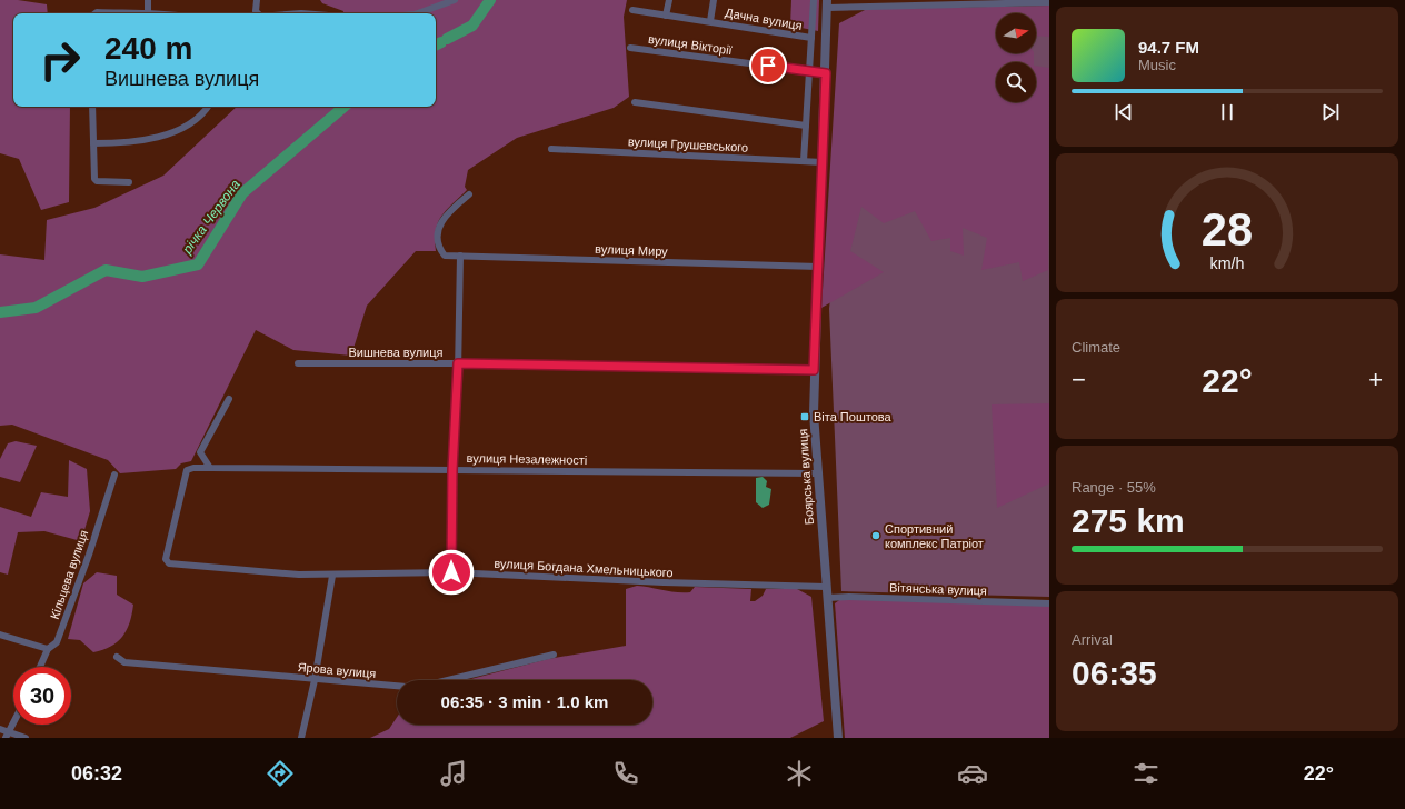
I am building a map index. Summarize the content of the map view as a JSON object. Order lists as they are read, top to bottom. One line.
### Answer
{"streets":{"street":["Дачна вулиця","вулиця Вікторії","вулиця Грушевського","вулиця Миру","Вишнева вулиця","вулиця Незалежності","Боярська вулиця","вулиця Богдана Хмельницького","Кільцева вулиця","Вітянська вулиця","Ярова вулиця"]},"crossings":[["вулиця Вікторії","Боярська вулиця"],["вулиця Грушевського","Боярська вулиця"],["вулиця Миру","Боярська вулиця"],["Вишнева вулиця","Боярська вулиця"],["вулиця Незалежності","Боярська вулиця"],["вулиця Незалежності","вулиця Богдана Хмельницького"],["Боярська вулиця","вулиця Богдана Хмельницького"],["Боярська вулиця","Вітянська вулиця"]],"water":["річка Червона"],"places":{"transit":["Віта Поштова"],"other":["Спортивний комплекс Патріот"]},"north":"right","page":{"turn":["240 m","Вишнева вулиця"],"song":["94.7 FM","Music"],"tile":["Climate",["Range · 55%","275 km"],["Arrival","06:35"]],"heat":["−","22°","+"],"limit":"30","trip":"06:35 · 3 min · 1.0 km","tabs":["06:32","22°"],"gauge":["28","km/h"]}}
